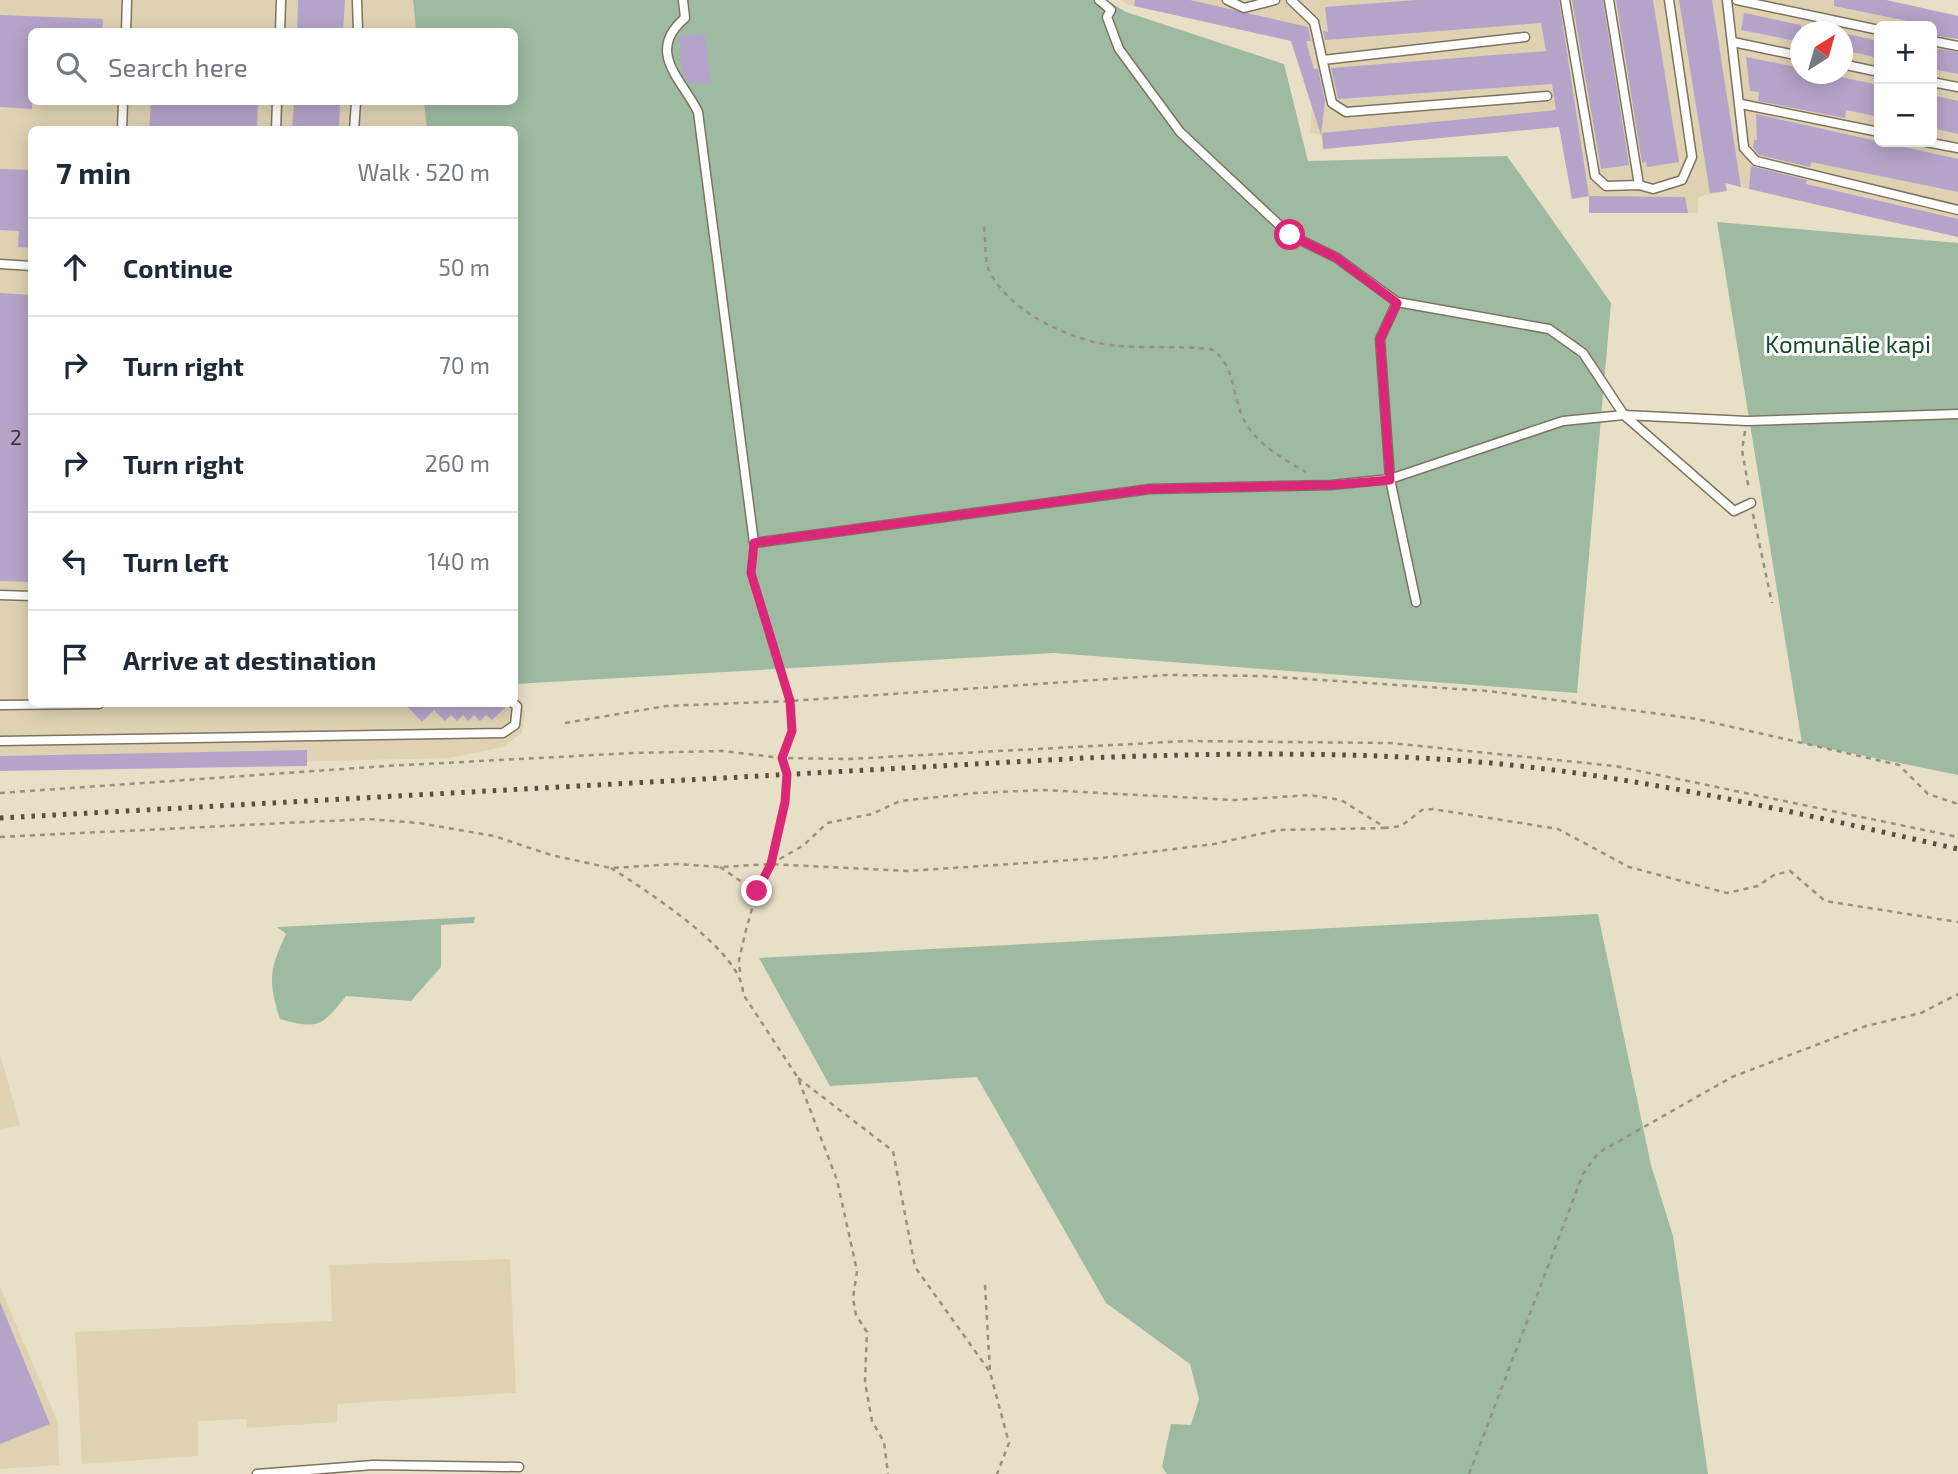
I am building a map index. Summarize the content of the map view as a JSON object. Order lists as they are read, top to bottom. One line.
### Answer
{"parks":["Komunālie kapi"],"house_numbers":["2"],"north":"top right","page":{"map_buttons":["+","−"],"search":"Search here","heading":["7 min","Walk · 520 m"],"list":[["Continue","50 m"],["Turn right","70 m"],["Turn right","260 m"],["Turn left","140 m"],"Arrive at destination"]}}
